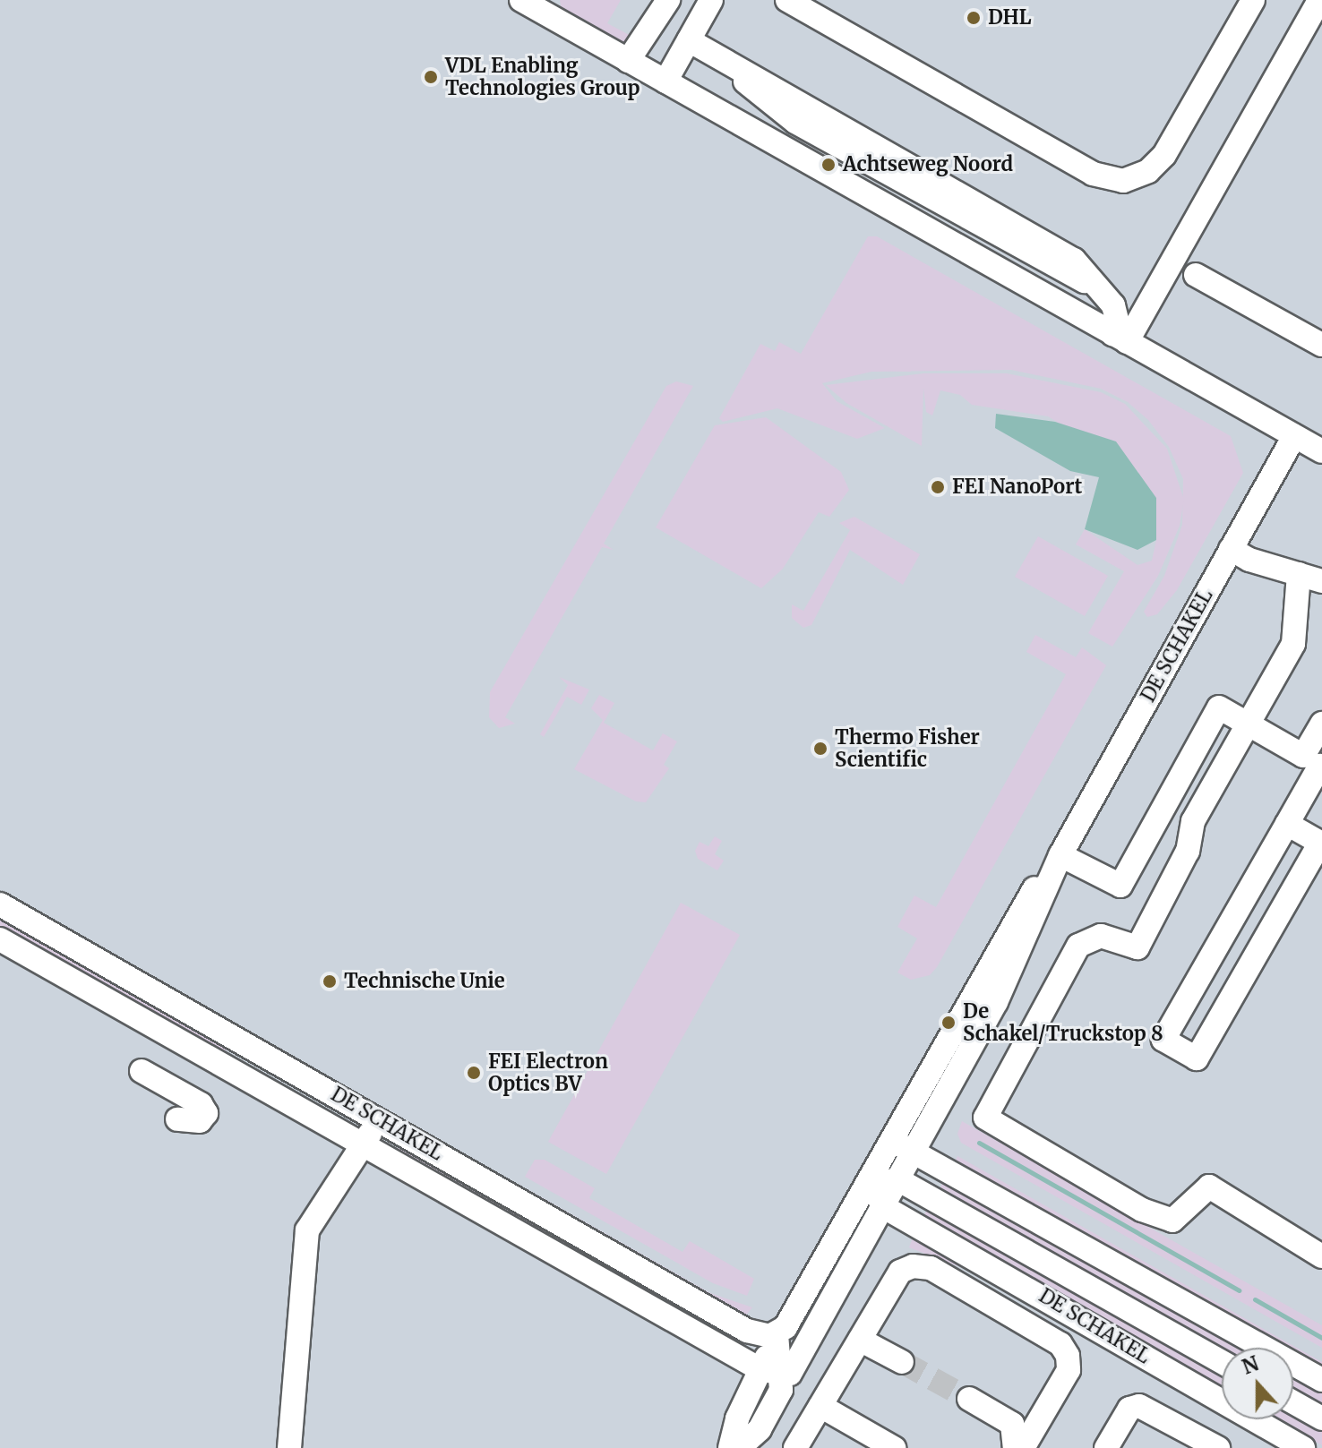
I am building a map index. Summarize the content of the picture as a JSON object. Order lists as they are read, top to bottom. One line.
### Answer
{"streets":{"street":["DE SCHAKEL"]},"places":["DHL","VDL Enabling Technologies Group","Achtseweg Noord","FEI NanoPort","Thermo Fisher Scientific","Technische Unie","De Schakel/Truckstop 8","FEI Electron Optics BV"],"north":"top"}
